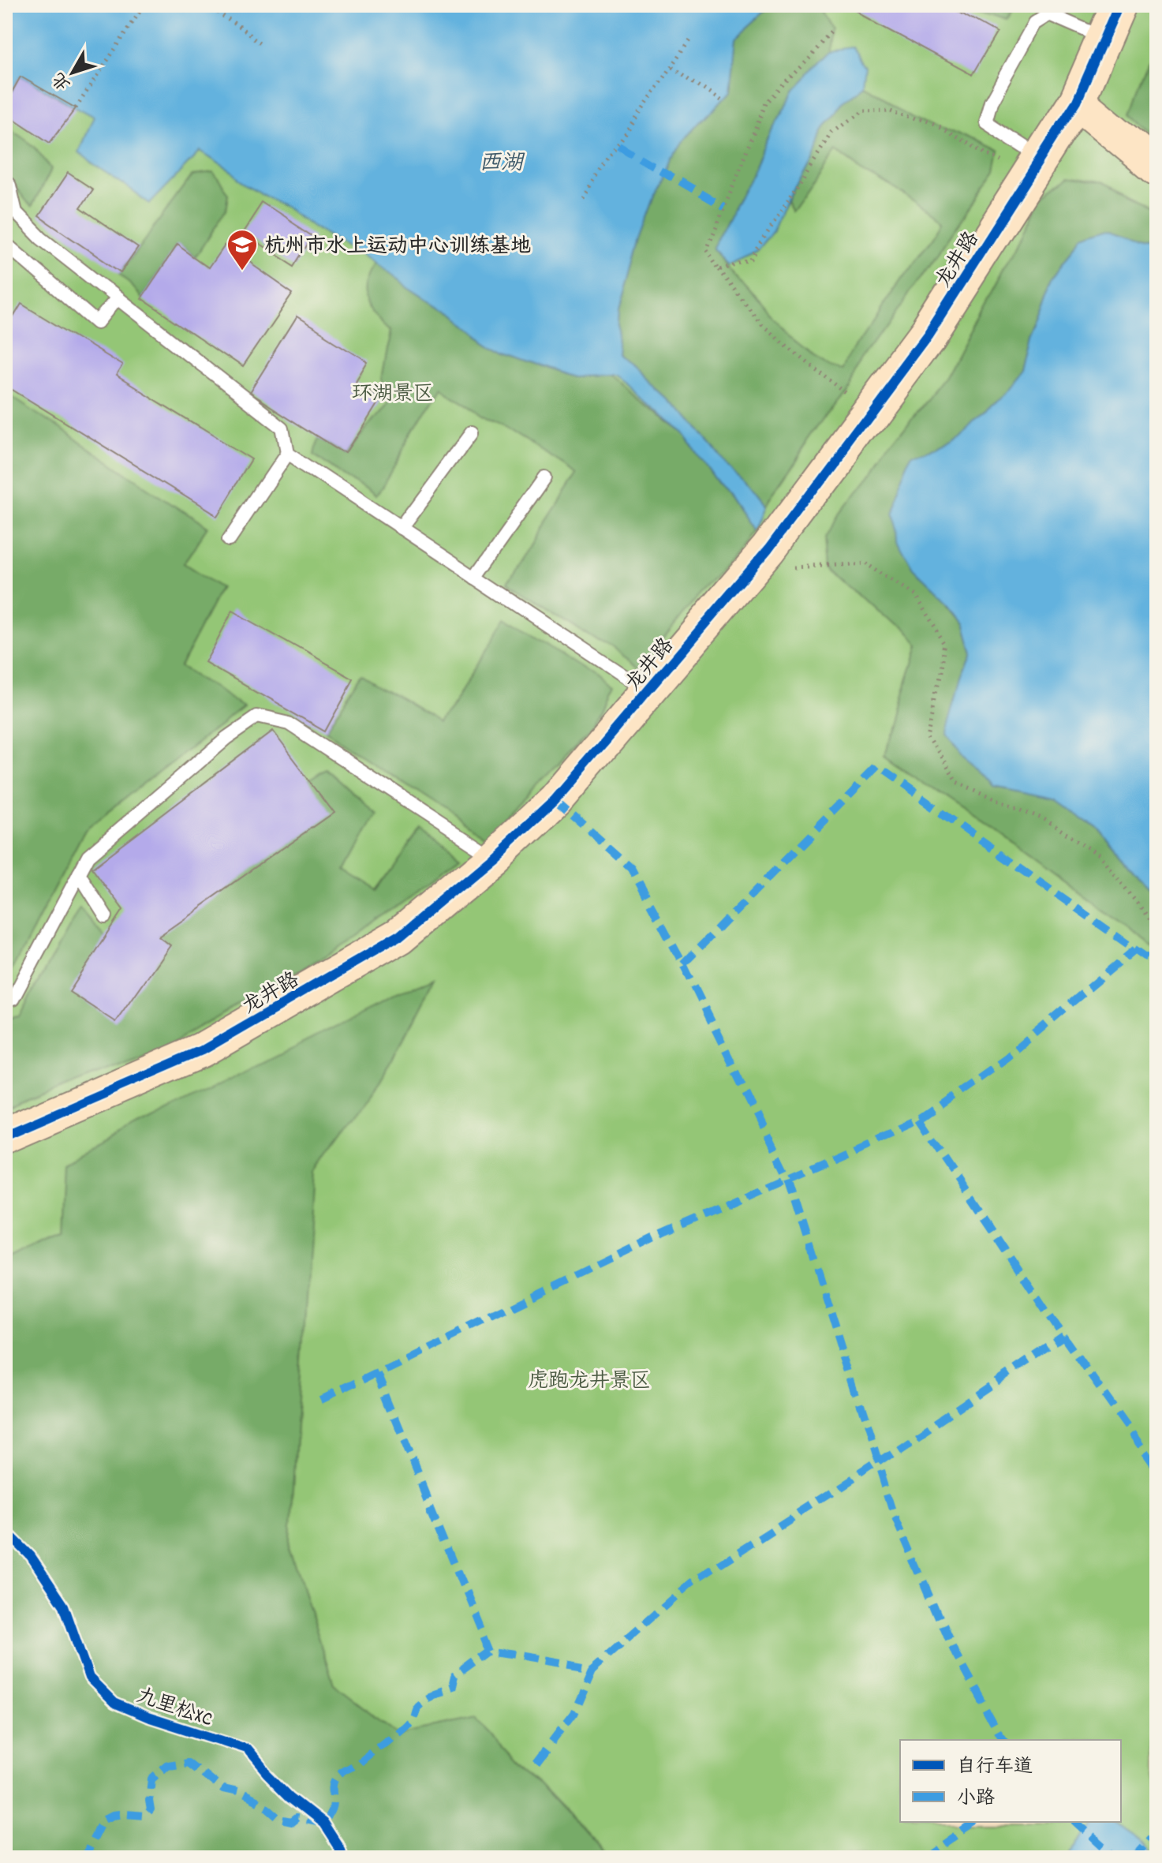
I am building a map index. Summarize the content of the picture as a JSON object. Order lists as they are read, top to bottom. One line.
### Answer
{"streets":{"street":["龙井路"],"cycle path":["九里松XC"]},"water":["西湖"],"parks":["环湖景区","虎跑龙井景区"],"places":{"school or university":["杭州市水上运动中心训练基地"]},"legend":["自行车道","小路"],"north":"bottom left"}
